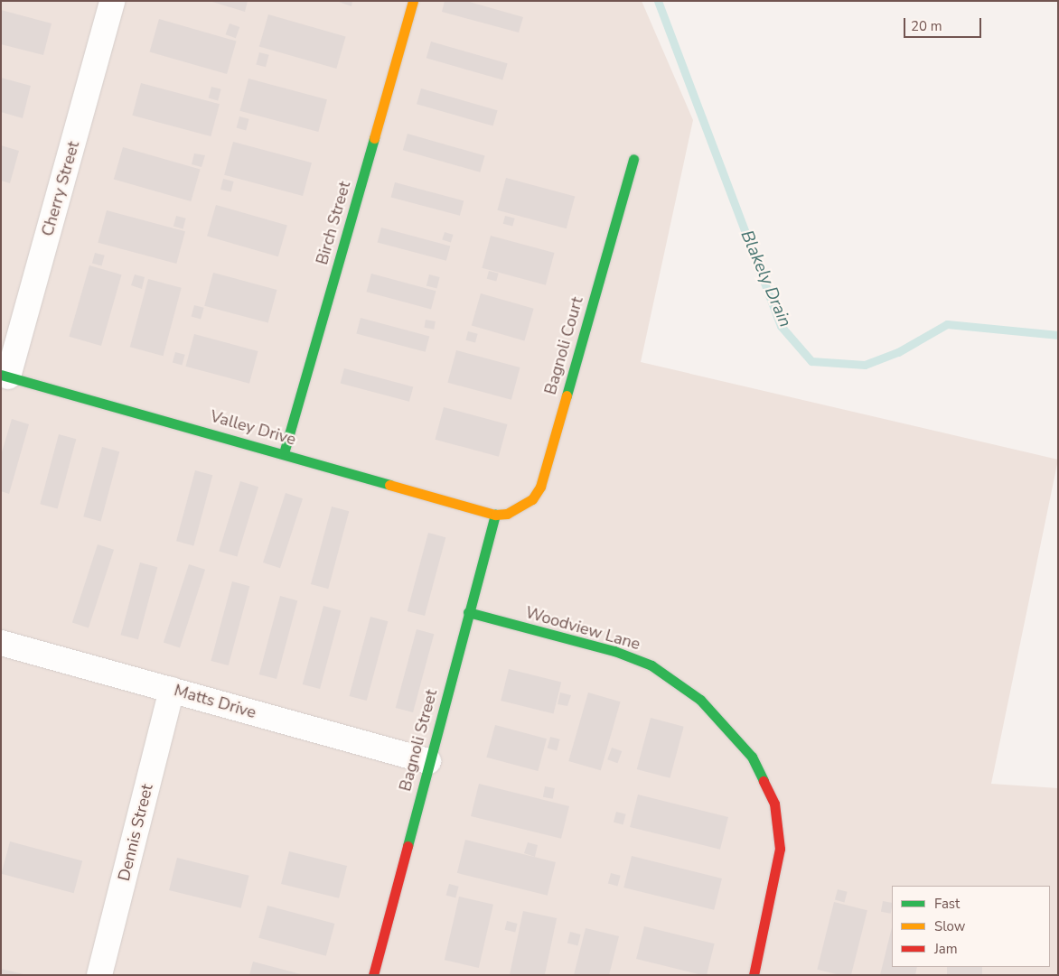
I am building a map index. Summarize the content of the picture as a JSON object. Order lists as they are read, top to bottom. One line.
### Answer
{"streets":{"street":["Cherry Street","Birch Street","Bagnoli Court","Valley Drive","Woodview Lane","Matts Drive","Bagnoli Street","Dennis Street"]},"crossings":[["Cherry Street","Valley Drive"],["Birch Street","Valley Drive"],["Bagnoli Court","Valley Drive"],["Bagnoli Court","Bagnoli Street"],["Valley Drive","Bagnoli Street"],["Woodview Lane","Bagnoli Street"],["Matts Drive","Bagnoli Street"],["Matts Drive","Dennis Street"]],"water":["Blakely Drain"],"legend":["Fast","Slow","Jam"],"scale_bar":"20 m"}
